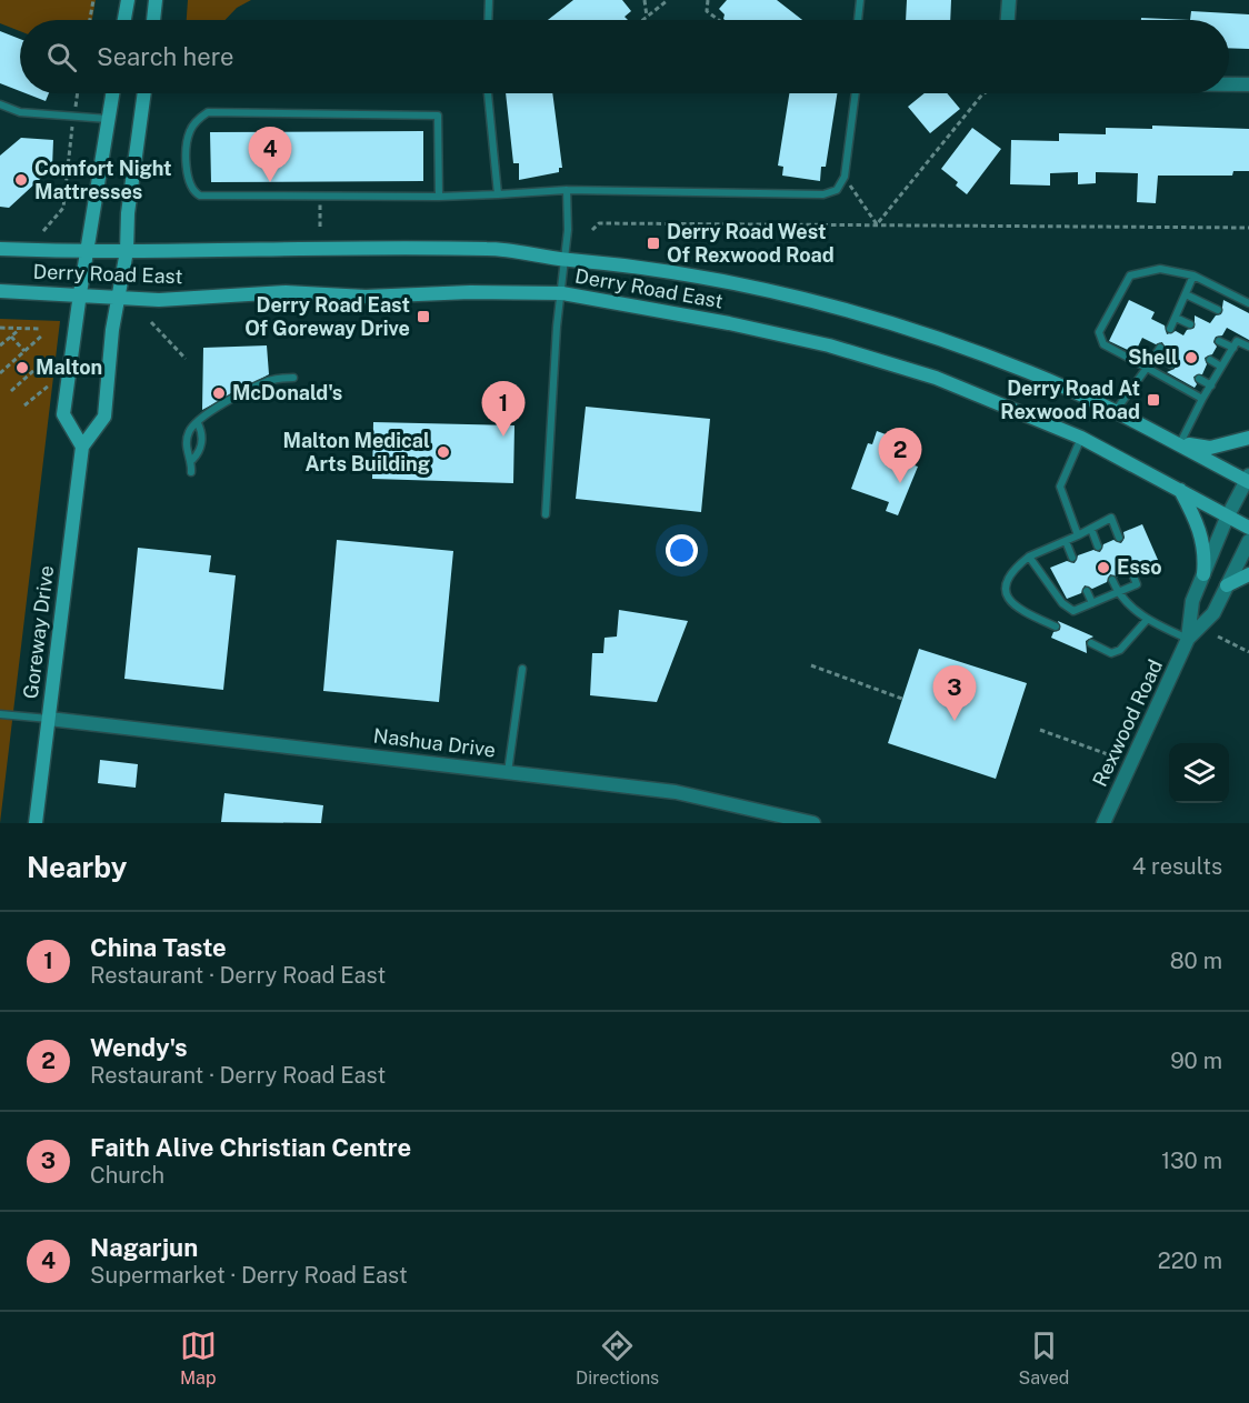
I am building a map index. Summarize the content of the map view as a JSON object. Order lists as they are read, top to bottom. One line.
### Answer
{"streets":{"main road":["Derry Road East","Goreway Drive"],"street":["Rexwood Road","Nashua Drive"]},"crossings":[["Derry Road East","Goreway Drive"],["Derry Road East","Rexwood Road"],["Goreway Drive","Nashua Drive"]],"places":{"other":["Comfort Night Mattresses","Shell","Malton","McDonald's","Malton Medical Arts Building","Esso"],"transit":["Derry Road West Of Rexwood Road","Derry Road East Of Goreway Drive","Derry Road At Rexwood Road"]},"page":{"search":"Search here","pins":["4","1","2","3"],"heading":["Nearby","4 results"],"list":[{"mark":"1","name":"China Taste","note":"Restaurant · Derry Road East","value":"80 m"},{"mark":"2","name":"Wendy's","note":"Restaurant · Derry Road East","value":"90 m"},{"mark":"3","name":"Faith Alive Christian Centre","note":"Church","value":"130 m"},{"mark":"4","name":"Nagarjun","note":"Supermarket · Derry Road East","value":"220 m"}],"nav":["Map","Directions","Saved"]}}
